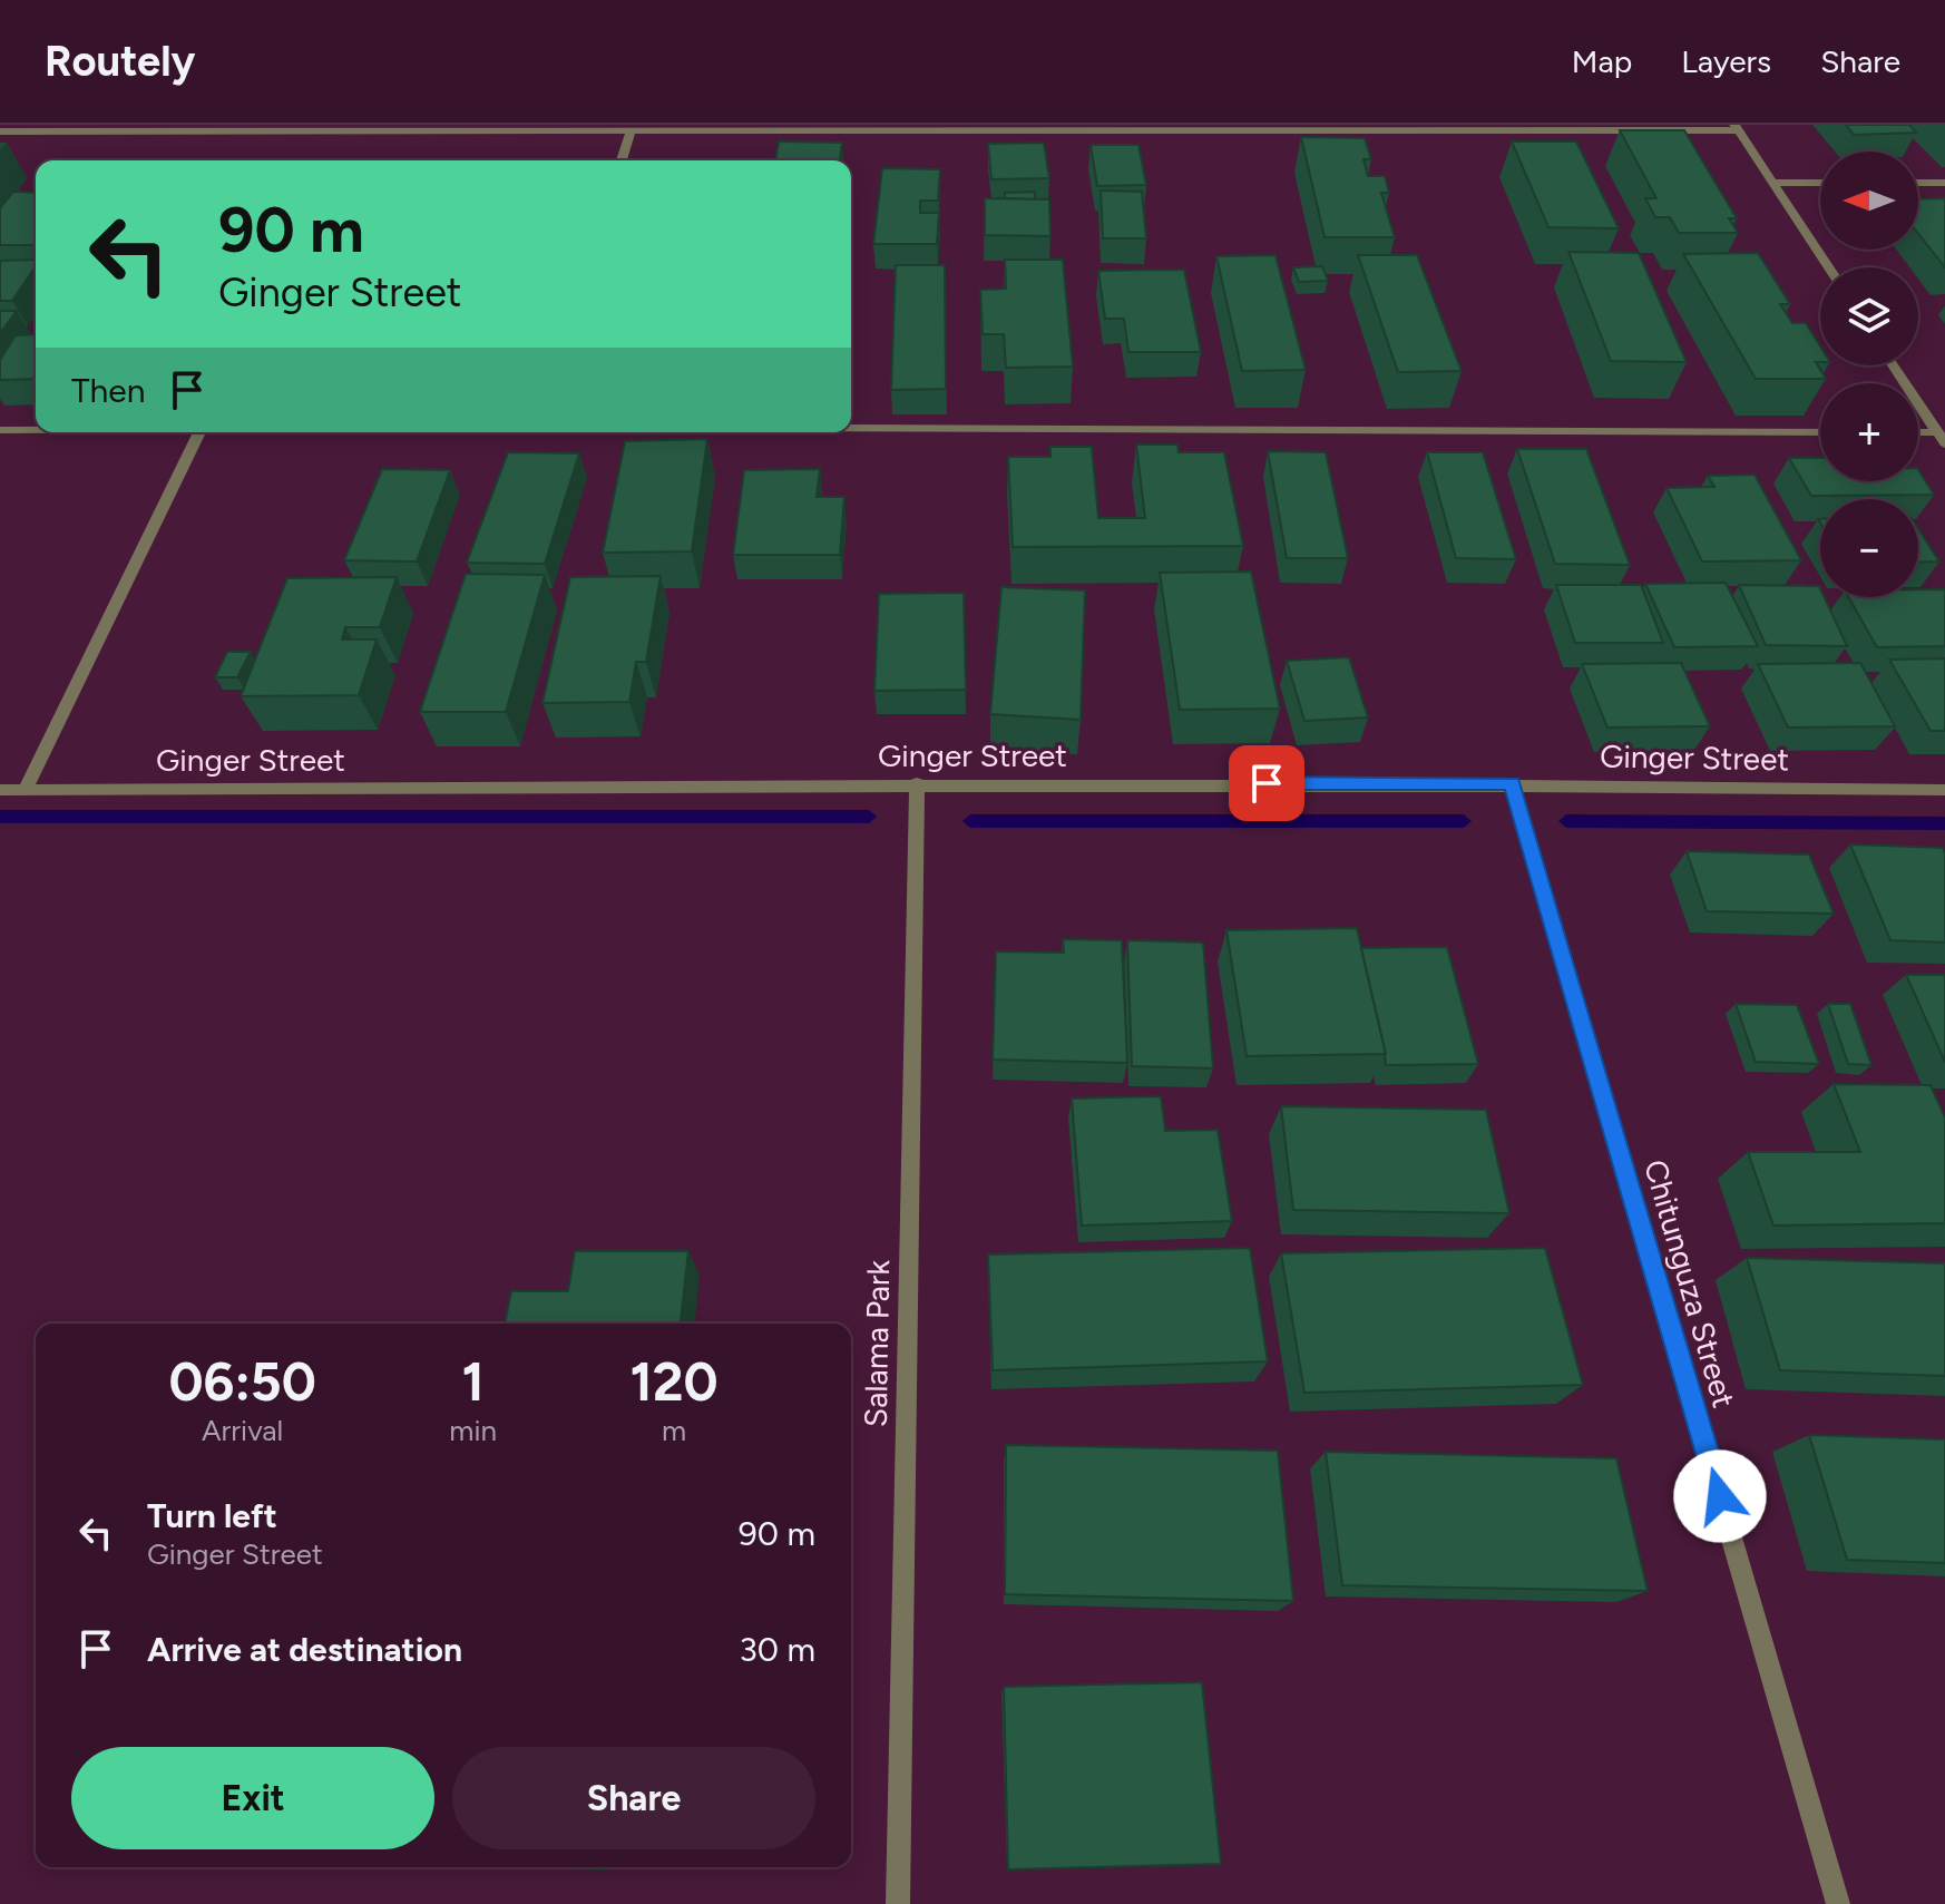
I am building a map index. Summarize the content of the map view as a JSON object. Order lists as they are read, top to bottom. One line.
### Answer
{"streets":{"street":["Ginger Street","Chitunguza Street","Salama Park"]},"crossings":[["Ginger Street","Chitunguza Street"],["Ginger Street","Salama Park"]],"north":"left","page":{"header":"Routely","nav":["Map","Layers","Share"],"map_buttons":["+","−"],"turn":["90 m","Ginger Street"],"then":"Then","eta":["06:50","Arrival","1","min","120","m"],"list":[{"name":"Turn left","note":"Ginger Street","value":"90 m"},{"name":"Arrive at destination","value":"30 m"}],"buttons":["Exit","Share"]}}
